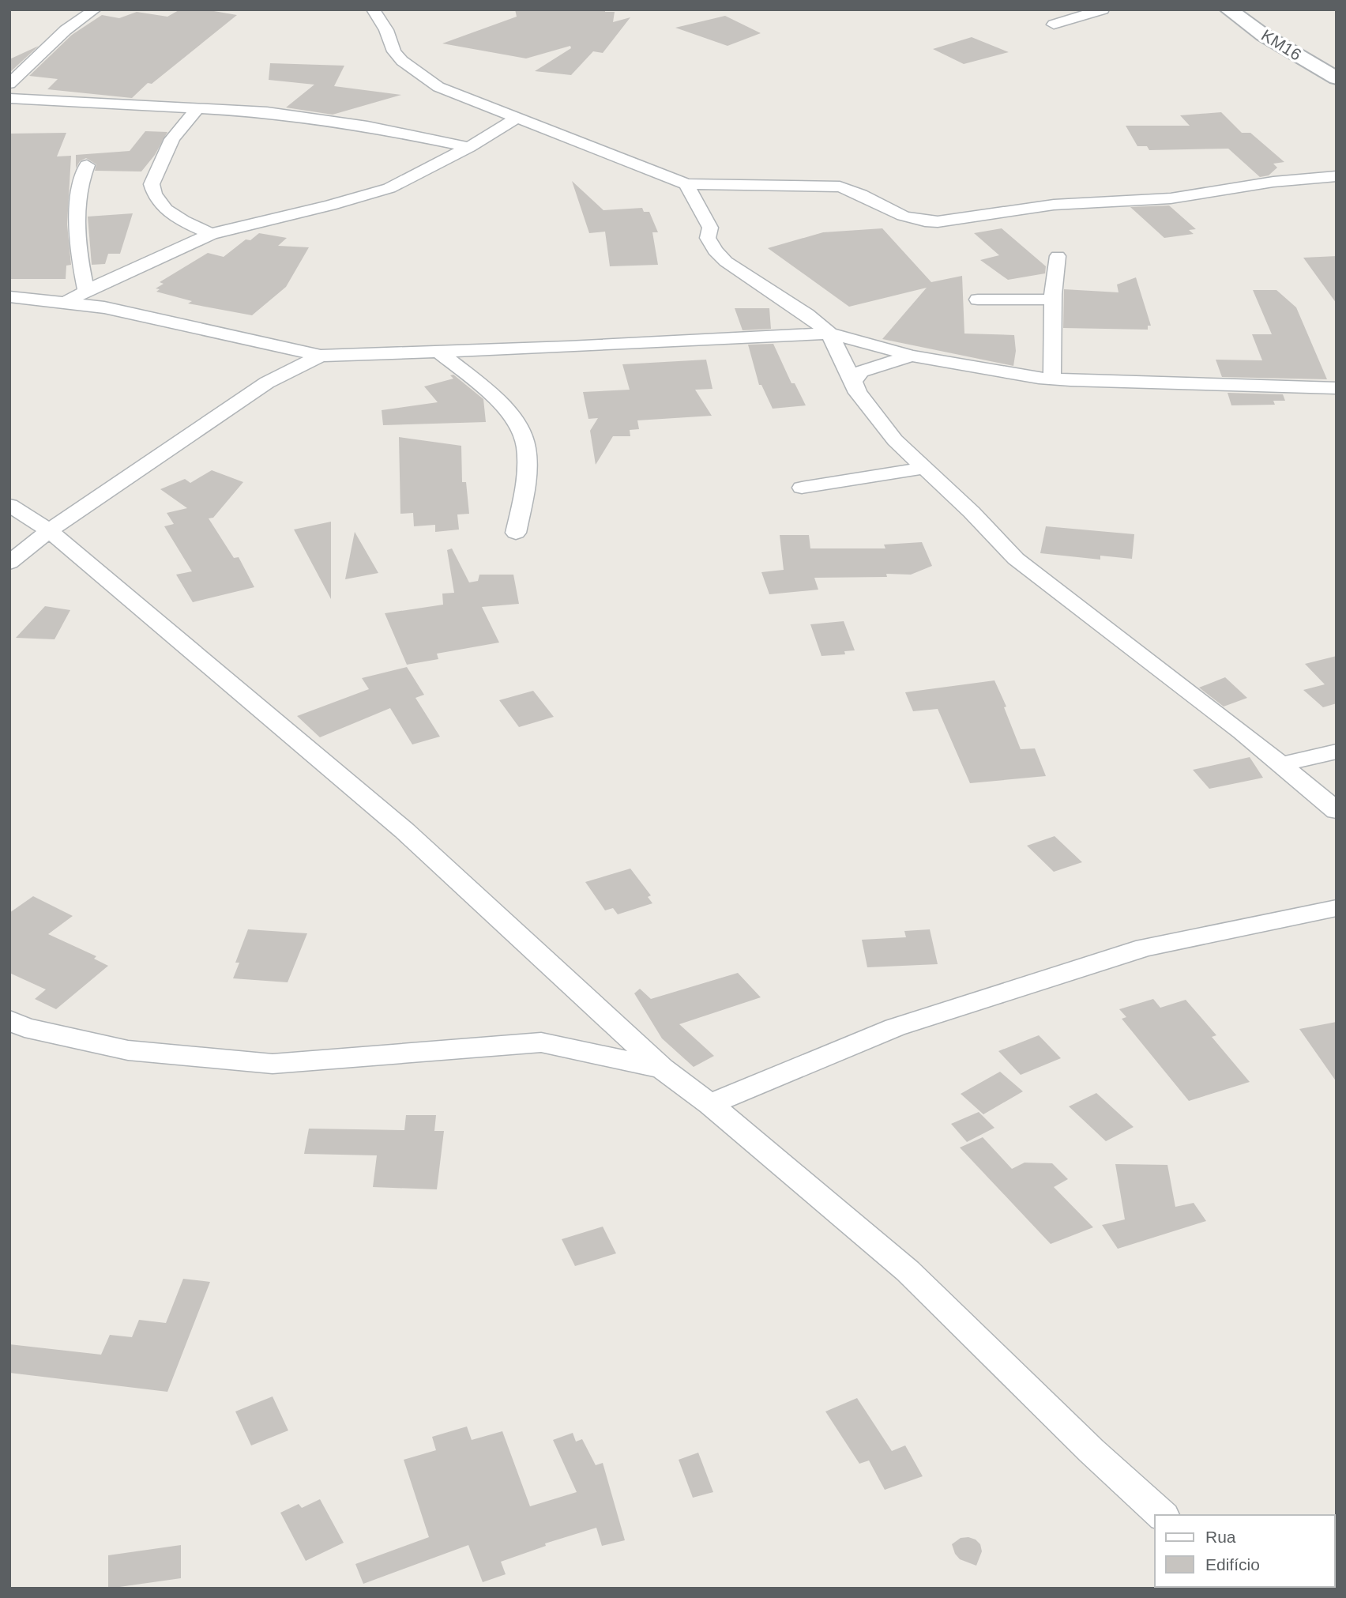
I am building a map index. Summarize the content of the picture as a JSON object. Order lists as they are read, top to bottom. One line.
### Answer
{"streets":{"street":["KM16"]},"legend":["Rua","Edifício"]}
